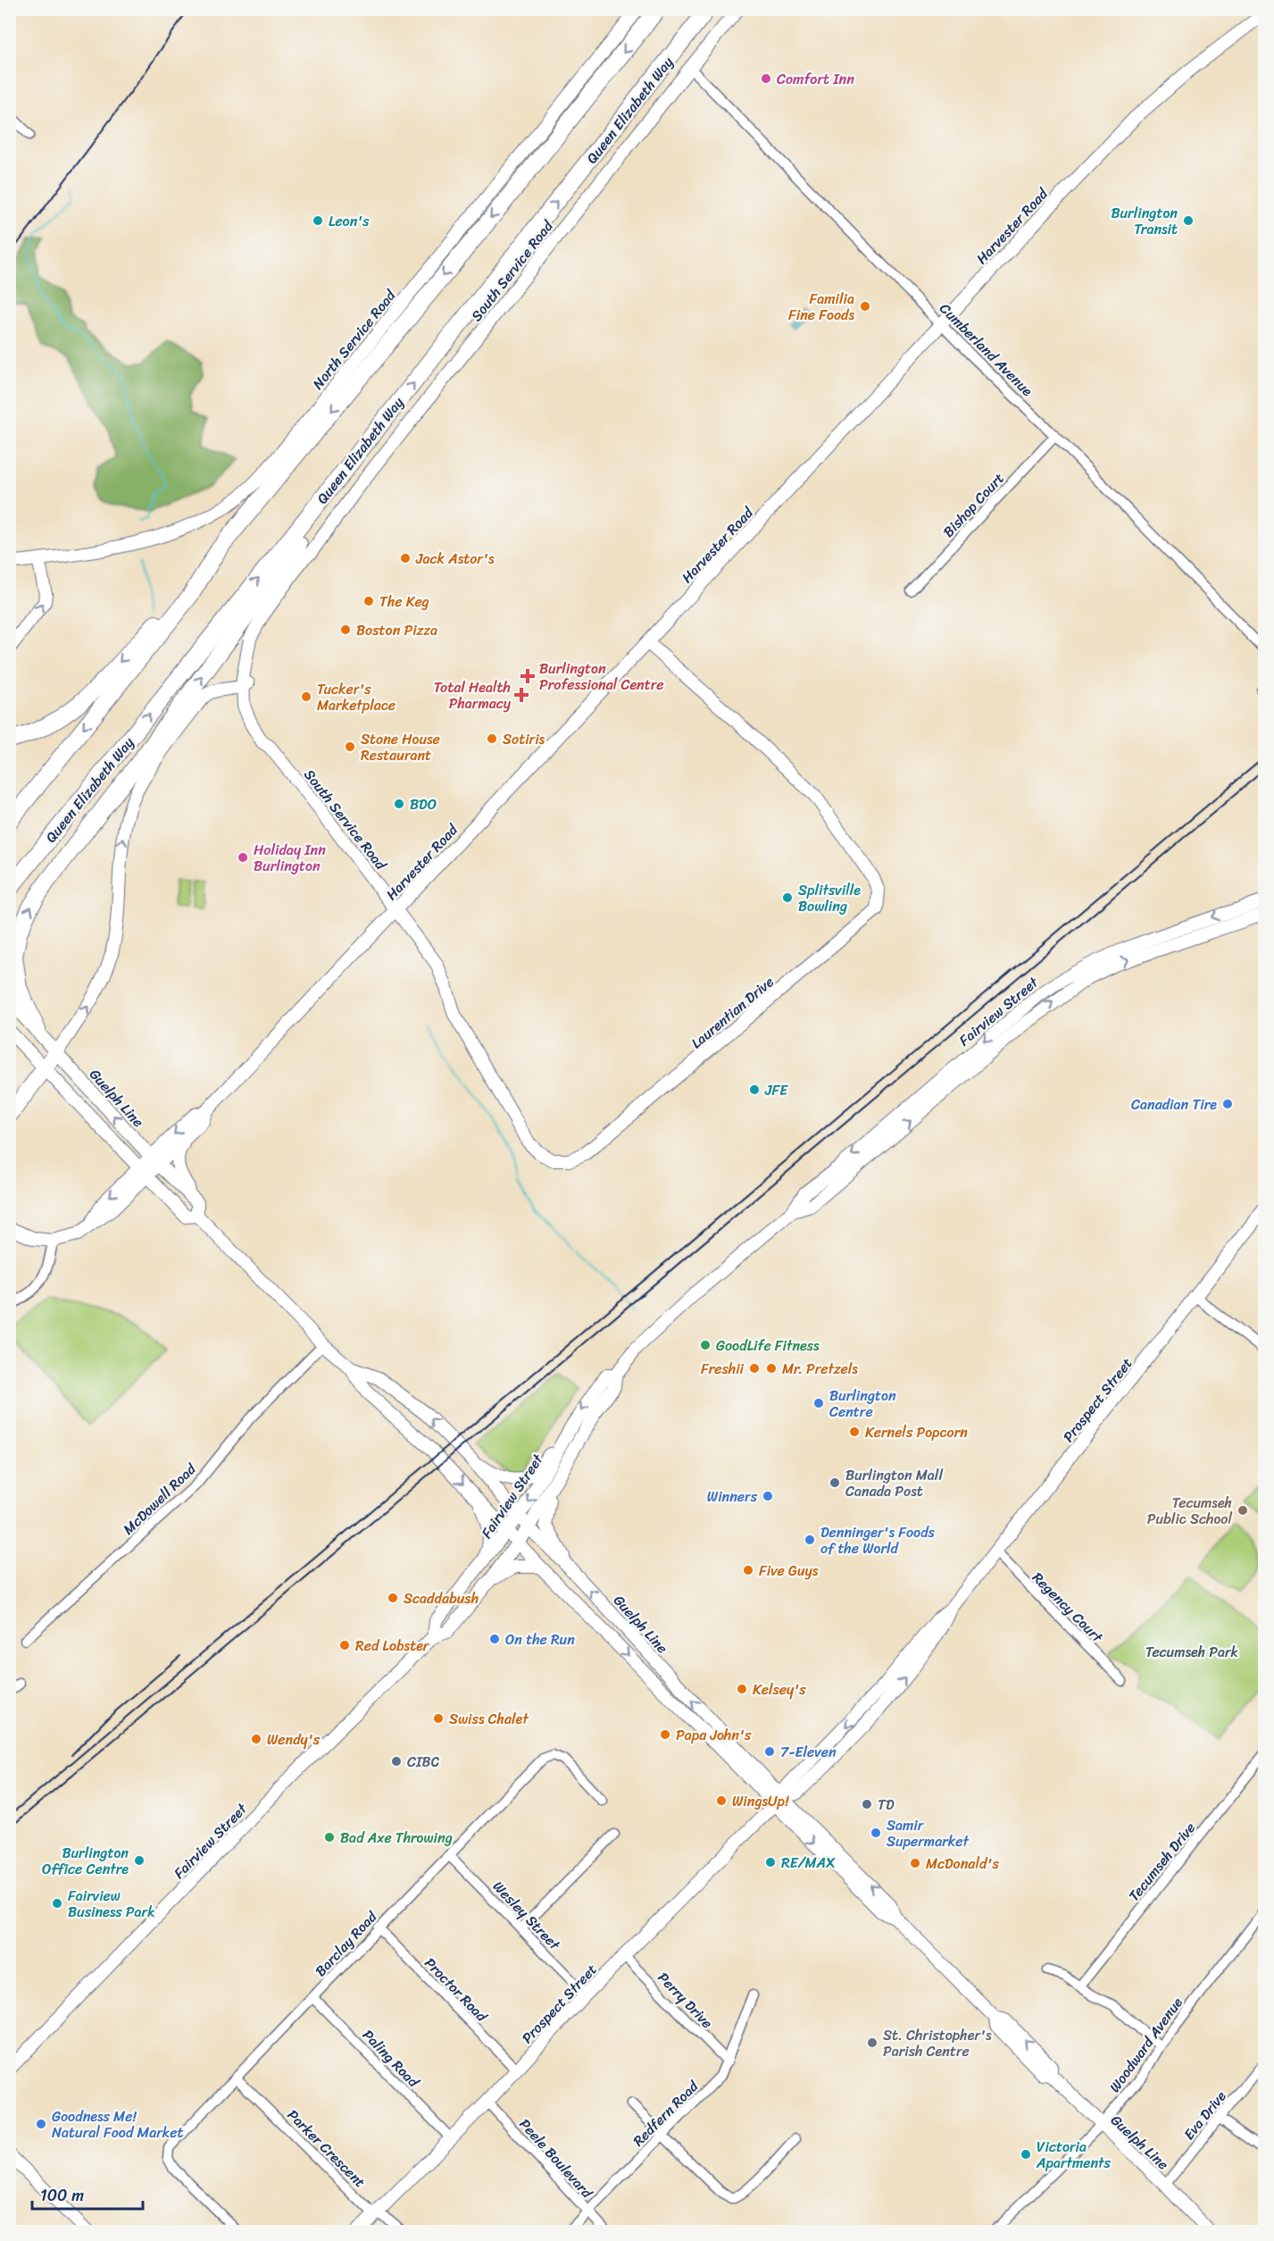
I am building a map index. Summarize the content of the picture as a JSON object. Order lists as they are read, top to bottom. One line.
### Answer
{"streets":{"highway":["Queen Elizabeth Way"],"main road":["Harvester Road","South Service Road","North Service Road","Fairview Street","Laurentian Drive","Guelph Line","Prospect Street"],"street":["Cumberland Avenue","Bishop Court","McDowell Road","Regency Court","Tecumseh Drive","Wesley Street","Barclay Road","Proctor Road","Perry Drive","Woodward Avenue","Paling Road","Redfern Road","Eva Drive","Parker Crescent","Peele Boulevard"]},"crossings":[["Harvester Road","South Service Road"],["Harvester Road","Cumberland Avenue"],["Harvester Road","Laurentian Drive"],["Harvester Road","Guelph Line"],["South Service Road","Cumberland Avenue"],["South Service Road","Laurentian Drive"],["Cumberland Avenue","Bishop Court"],["Fairview Street","Guelph Line"],["Guelph Line","Prospect Street"],["Guelph Line","McDowell Road"],["Guelph Line","Woodward Avenue"],["Guelph Line","Eva Drive"],["Prospect Street","Regency Court"],["Prospect Street","Wesley Street"],["Prospect Street","Proctor Road"],["Prospect Street","Perry Drive"],["Prospect Street","Paling Road"],["Prospect Street","Parker Crescent"],["Prospect Street","Peele Boulevard"],["Wesley Street","Barclay Road"],["Barclay Road","Proctor Road"],["Barclay Road","Paling Road"],["Barclay Road","Parker Crescent"],["Perry Drive","Redfern Road"],["Redfern Road","Peele Boulevard"]],"parks":["Tecumseh Park"],"places":{"other":["Comfort Inn","Leon's","Burlington Transit","Familia Fine Foods","Jack Astor's","The Keg","Boston Pizza","Tucker's Marketplace","Sotiris","Stone House Restaurant","BDO","Holiday Inn Burlington","Splitsville Bowling","JFE","Canadian Tire","GoodLife Fitness","Freshii","Mr. Pretzels","Burlington Centre","Kernels Popcorn","Burlington Mall Canada Post","Winners","Tecumseh Public School","Denninger's Foods of the World","Five Guys","Scaddabush","On the Run","Red Lobster","Kelsey's","Swiss Chalet","Papa John's","Wendy's","7-Eleven","CIBC","WingsUp!","TD","Samir Supermarket","Bad Axe Throwing","Burlington Office Centre","RE/MAX","McDonald's","Fairview Business Park","St. Christopher's Parish Centre","Goodness Me! Natural Food Market","Victoria Apartments"],"health":["Burlington Professional Centre","Total Health Pharmacy"]},"scale_bar":"100 m"}
